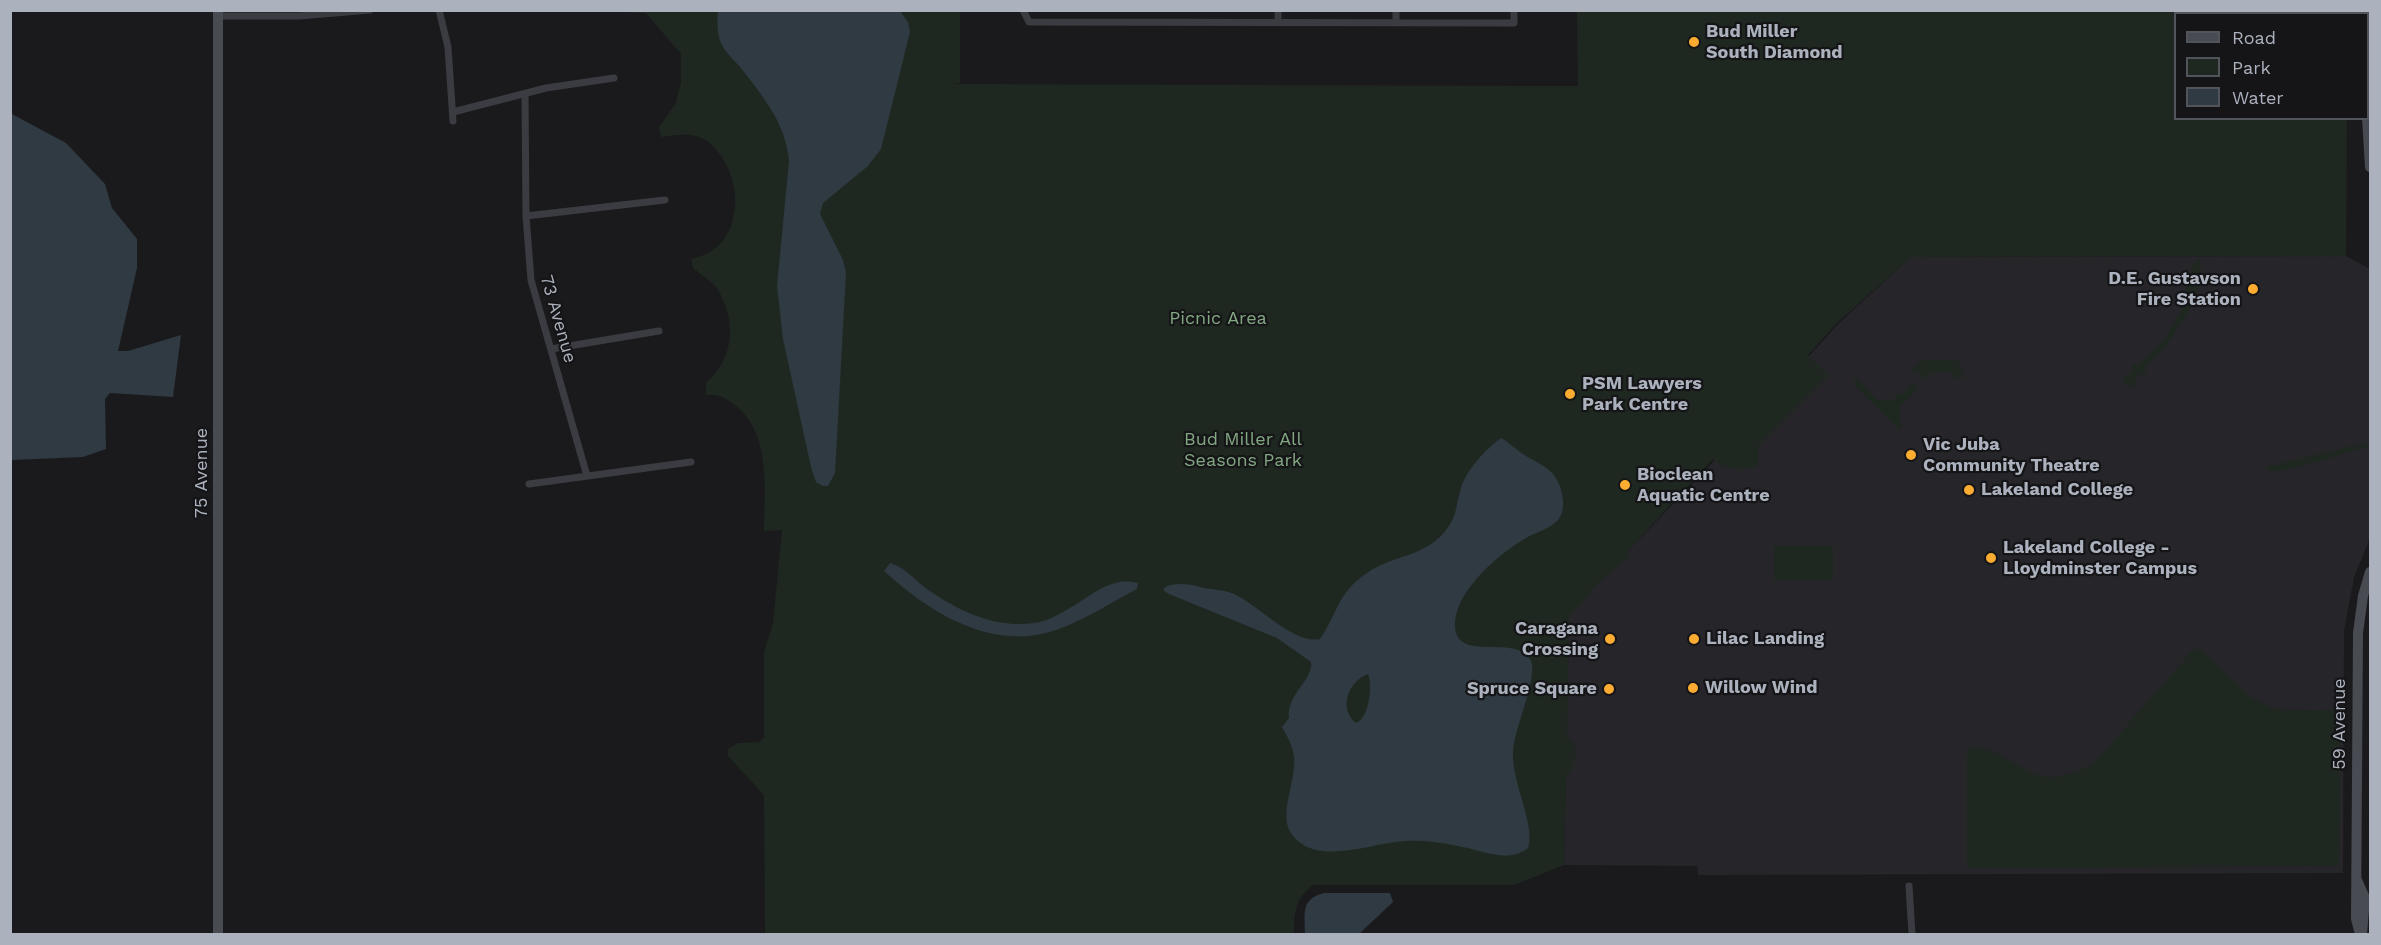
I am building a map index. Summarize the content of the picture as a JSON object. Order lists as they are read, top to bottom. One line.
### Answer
{"streets":{"main road":["75 Avenue","59 Avenue"],"street":["73 Avenue"]},"parks":["Picnic Area","Bud Miller All Seasons Park"],"places":["Bud Miller South Diamond","D.E. Gustavson Fire Station","PSM Lawyers Park Centre","Vic Juba Community Theatre","Bioclean Aquatic Centre","Lakeland College","Lakeland College - Lloydminster Campus","Caragana Crossing","Lilac Landing","Willow Wind","Spruce Square"],"legend":["Road","Park","Water"]}
